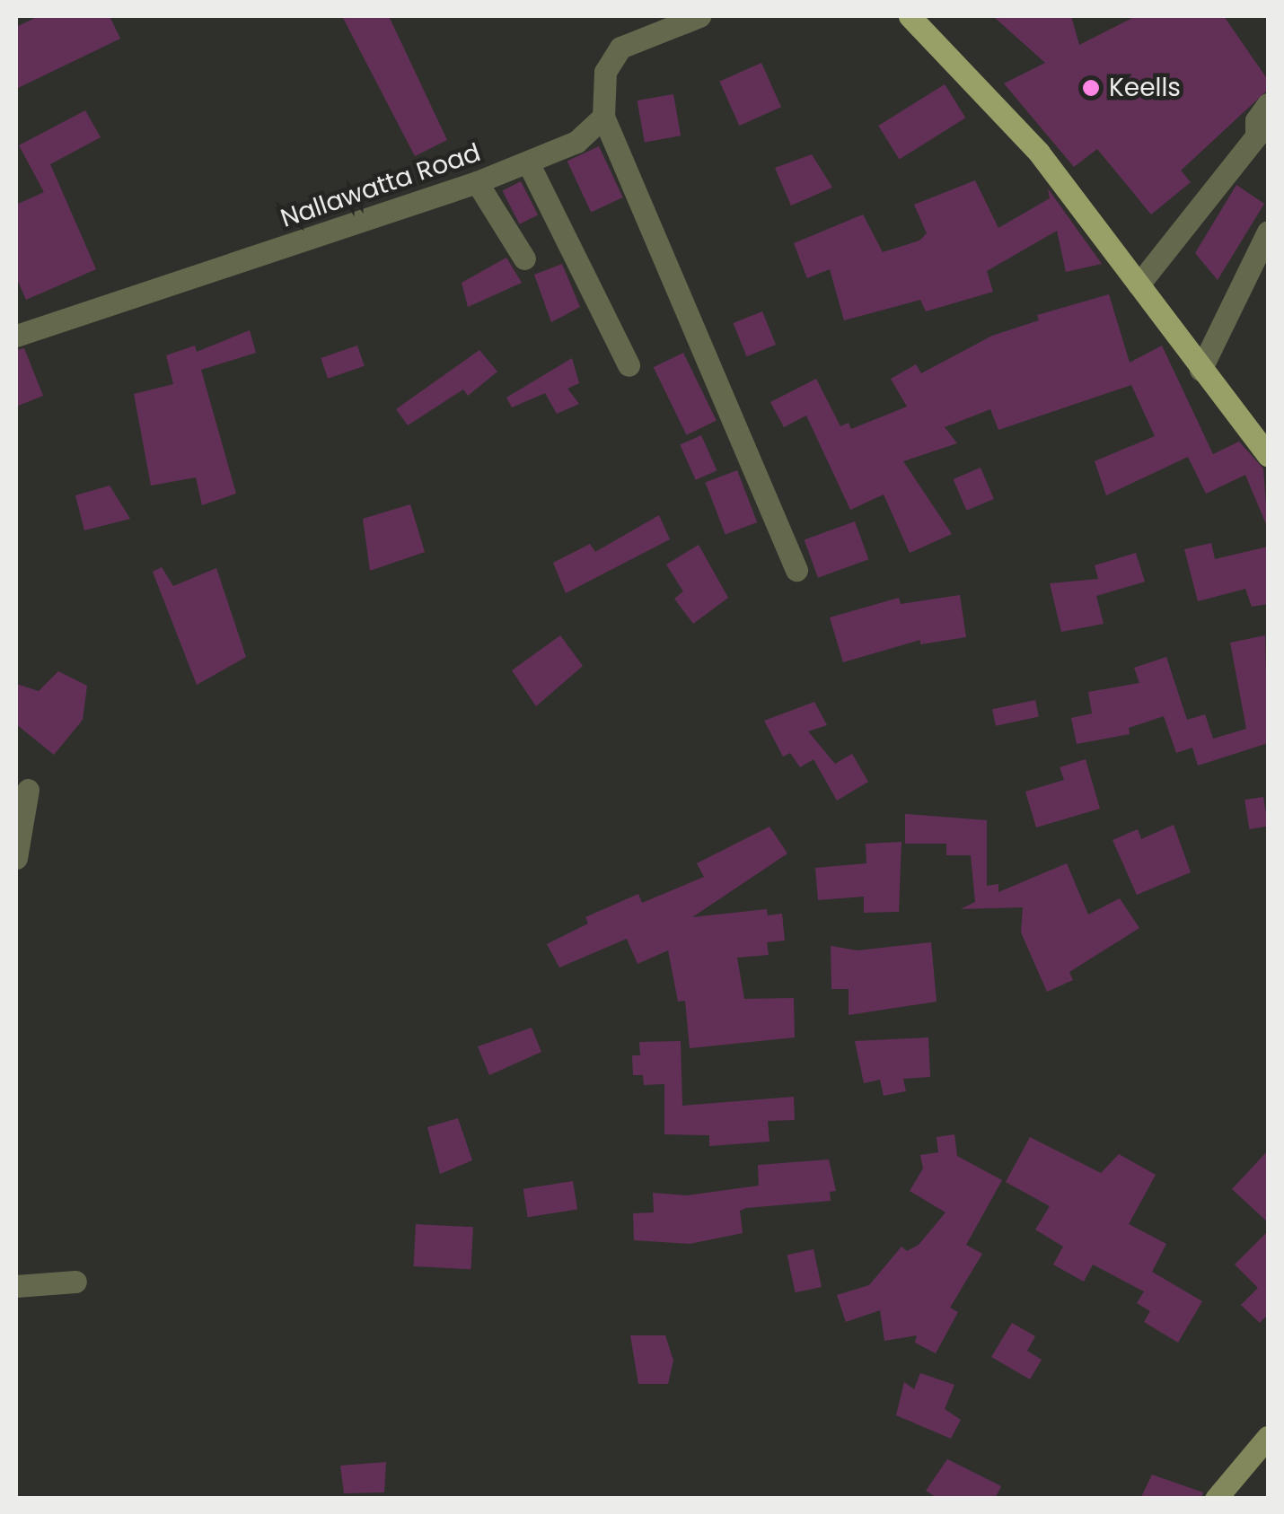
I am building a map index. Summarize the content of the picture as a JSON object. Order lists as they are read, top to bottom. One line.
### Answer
{"streets":{"street":["Nallawatta Road"]},"places":["Keells"]}
